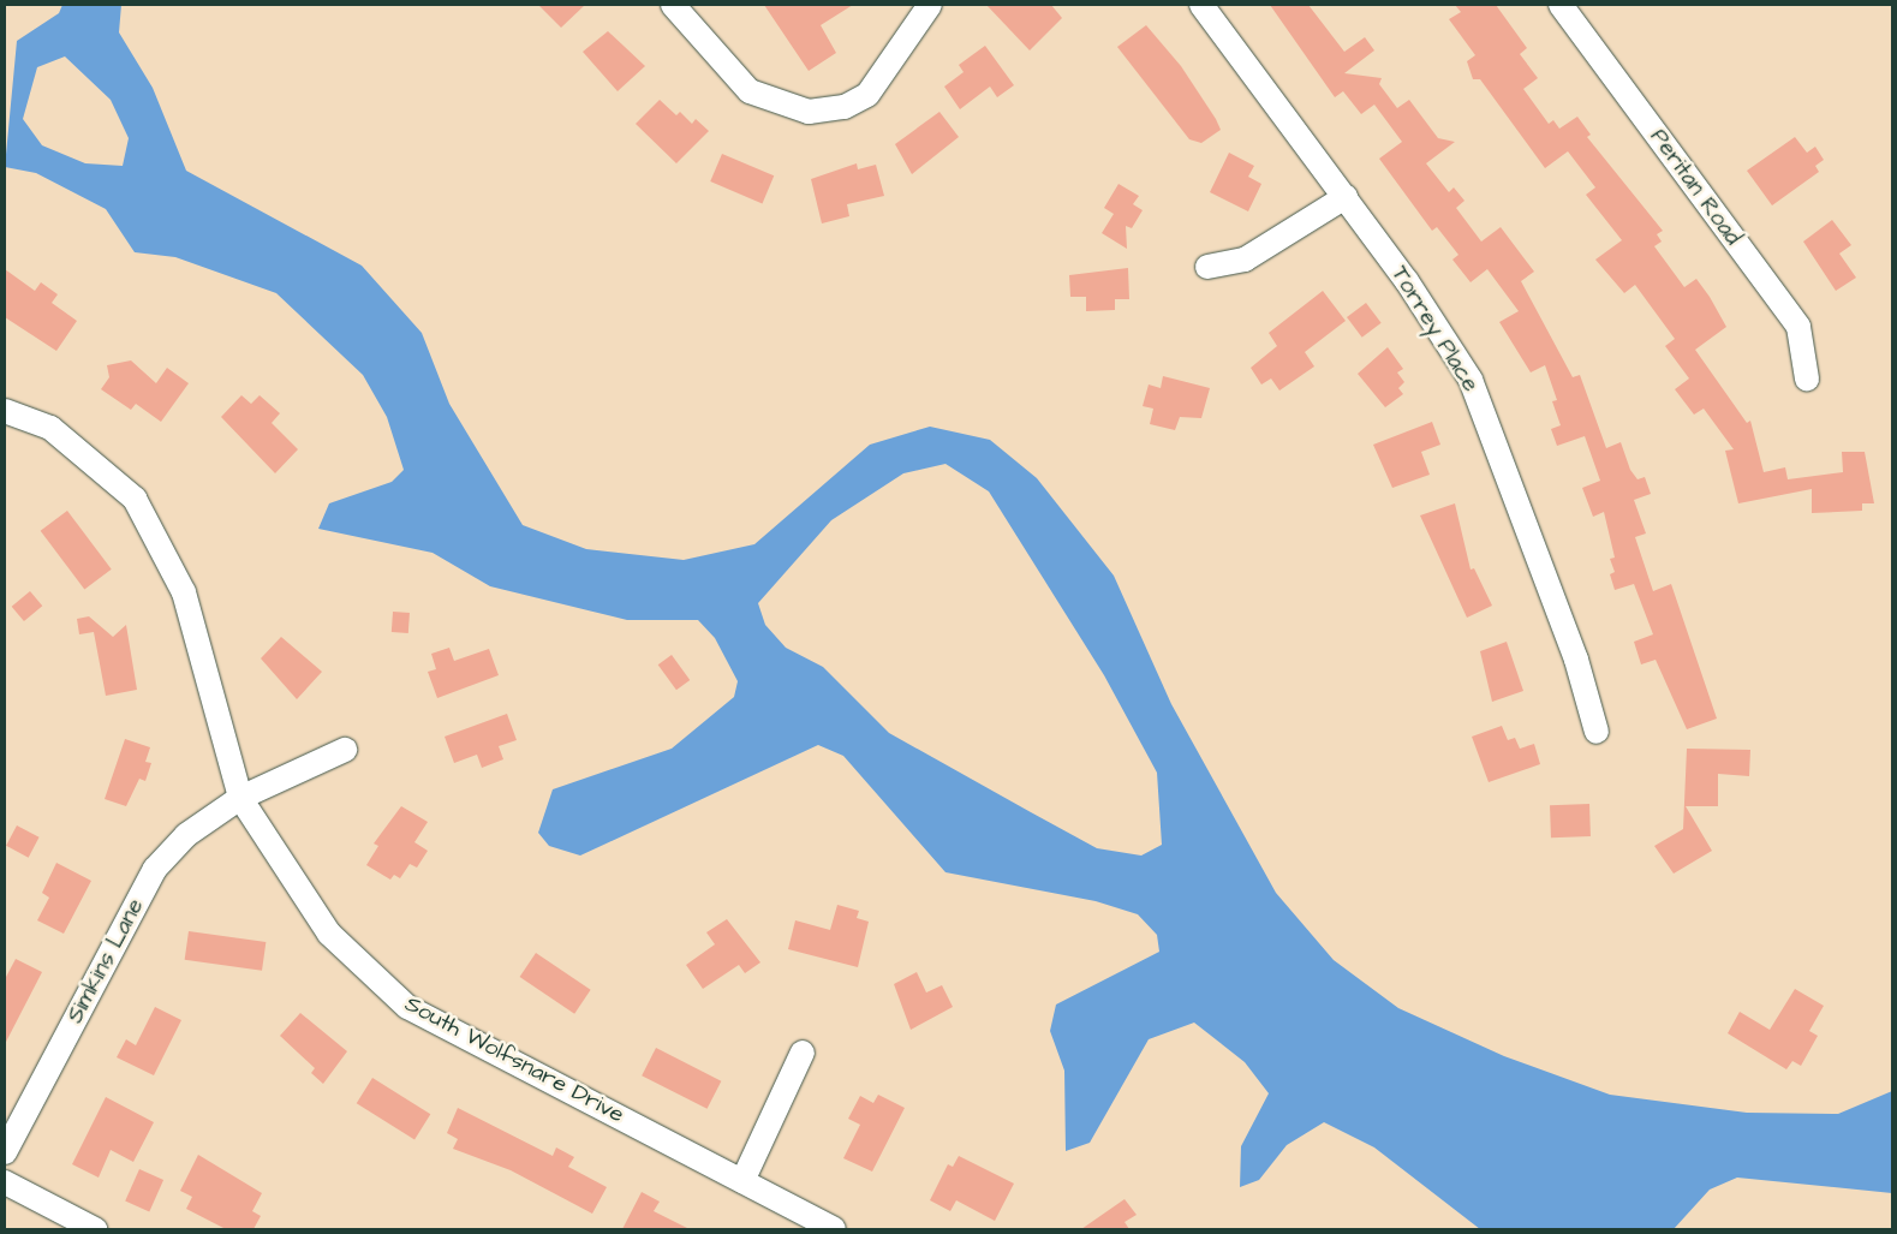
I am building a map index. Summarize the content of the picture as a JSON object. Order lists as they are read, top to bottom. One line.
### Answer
{"streets":{"street":["Peritan Road","Torrey Place","Simkins Lane","South Wolfsnare Drive"]},"crossings":[["Simkins Lane","South Wolfsnare Drive"]]}
